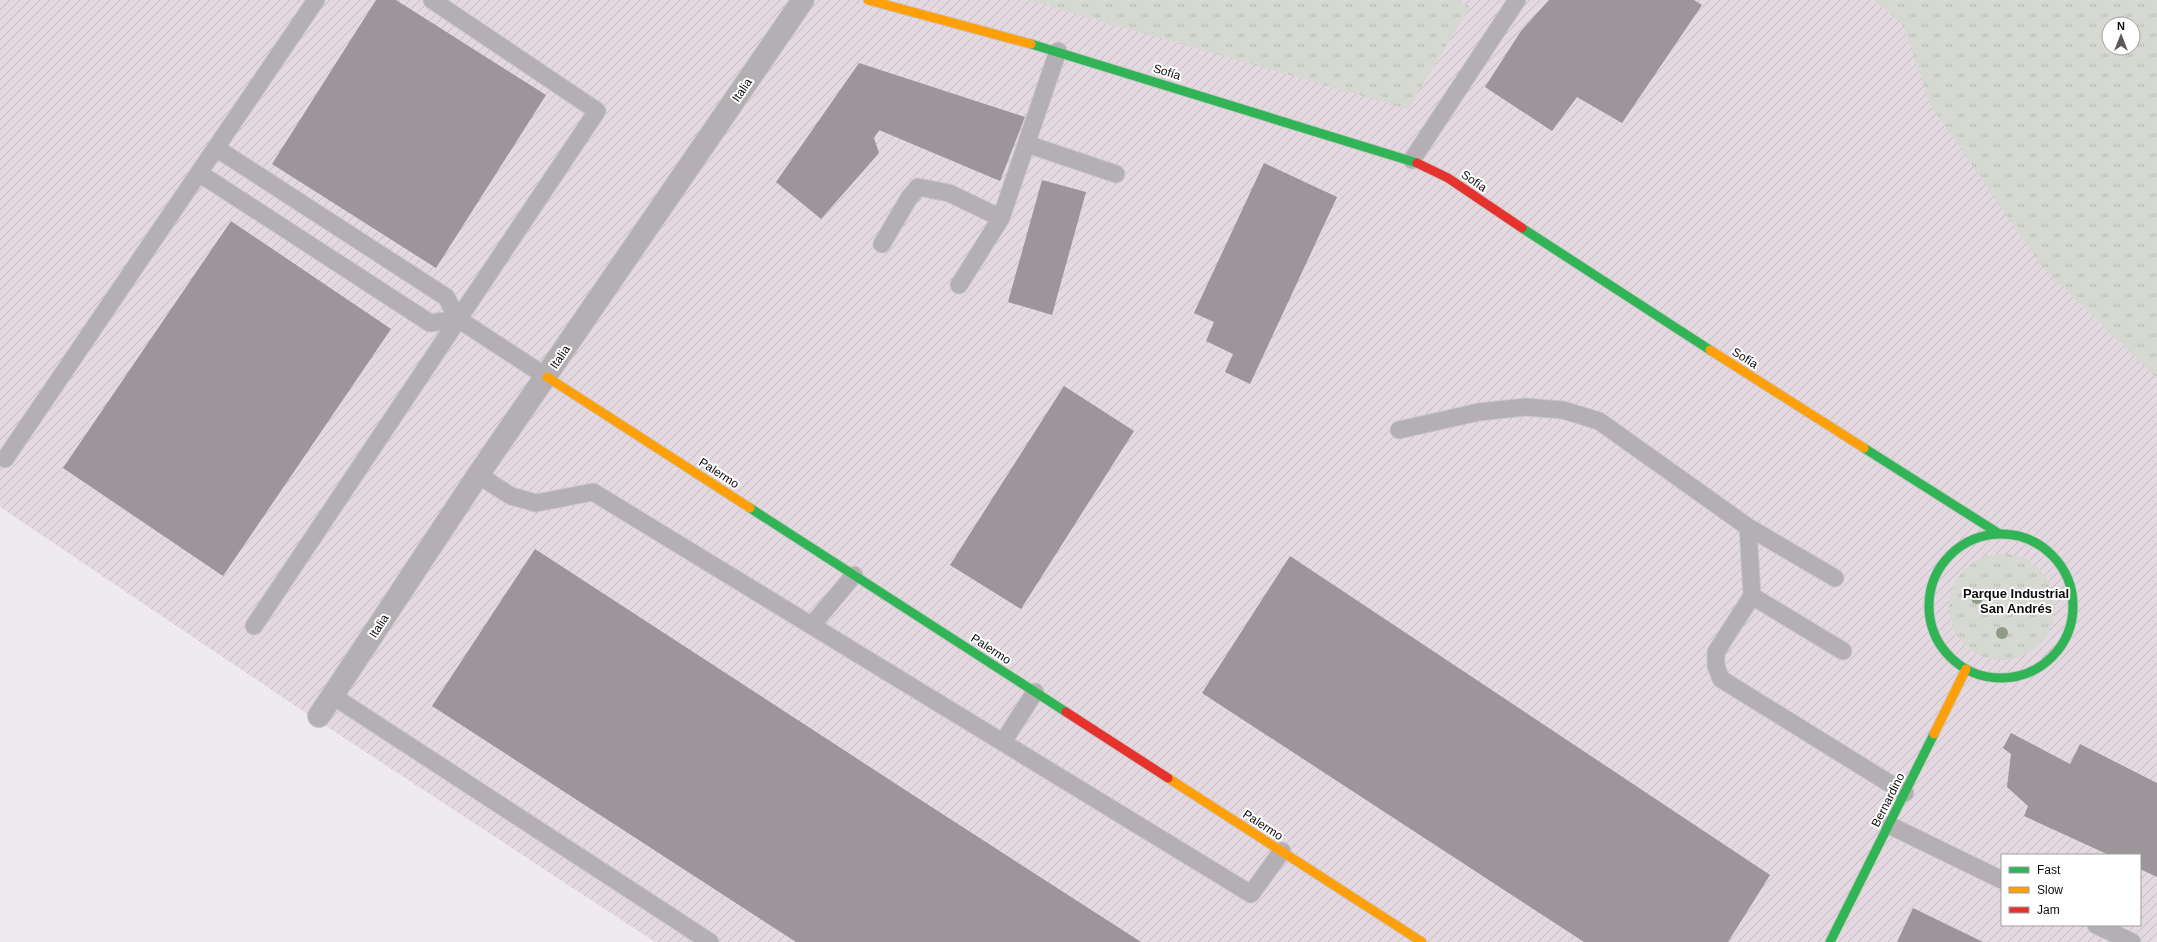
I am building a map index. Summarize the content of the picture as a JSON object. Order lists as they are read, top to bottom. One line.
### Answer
{"streets":{"street":["Sofía","Italia","Palermo","Bernardino"]},"crossings":[["Italia","Palermo"]],"districts":["Parque Industrial San Andrés"],"legend":["Fast","Slow","Jam"],"north":"top"}
